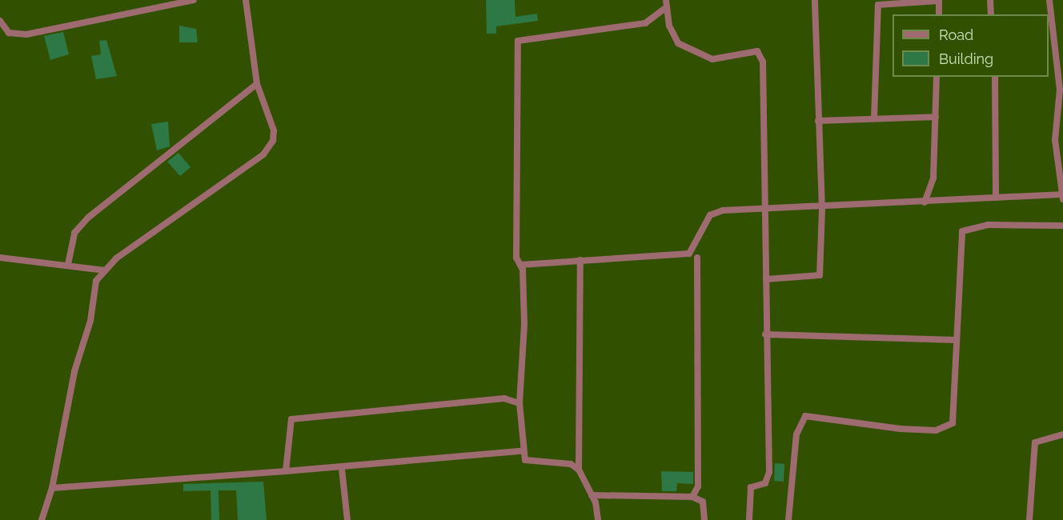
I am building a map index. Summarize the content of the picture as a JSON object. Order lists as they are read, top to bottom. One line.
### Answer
{"legend":["Road","Building"]}
